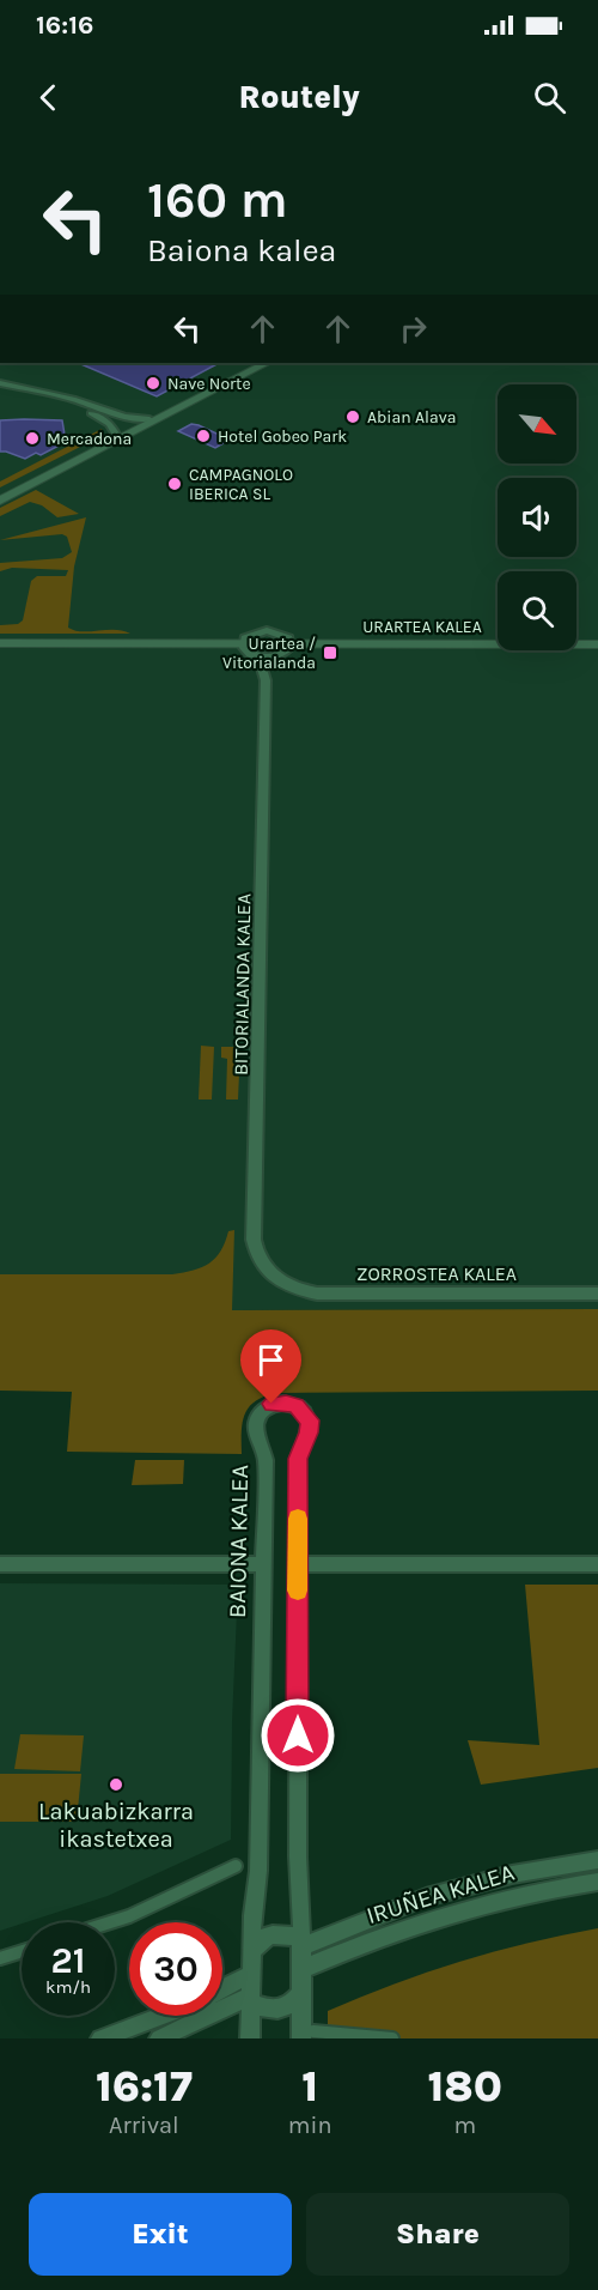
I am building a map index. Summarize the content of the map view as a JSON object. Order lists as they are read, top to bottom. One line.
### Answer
{"streets":{"street":["URARTEA KALEA","BITORIALANDA KALEA","ZORROSTEA KALEA","BAIONA KALEA","IRUÑEA KALEA"]},"crossings":[["BITORIALANDA KALEA","ZORROSTEA KALEA"],["BAIONA KALEA","IRUÑEA KALEA"]],"places":{"other":["Nave Norte","Abian Alava","Hotel Gobeo Park","Mercadona","CAMPAGNOLO IBERICA SL","Lakuabizkarra ikastetxea"],"transit":["Urartea / Vitorialanda"]},"north":"bottom right","page":{"status":"16:16","header":"Routely","turn":["160 m","Baiona kalea"],"speed":"21 km/h","limit":"30","eta":["16:17","Arrival","1","min","180","m"],"buttons":["Exit","Share"]}}
